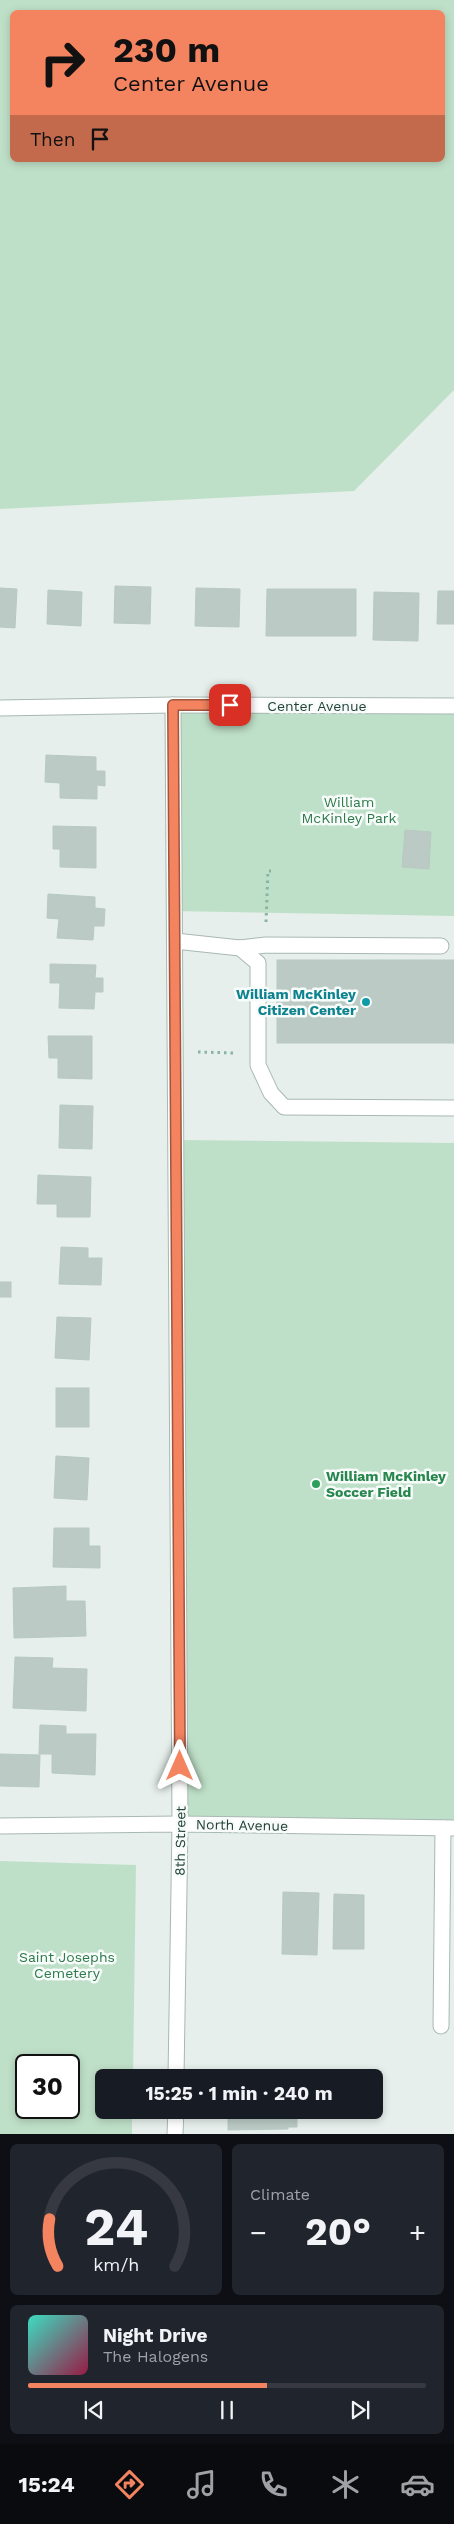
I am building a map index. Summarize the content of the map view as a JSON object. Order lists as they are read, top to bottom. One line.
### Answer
{"streets":{"street":["Center Avenue","North Avenue","8th Street"]},"crossings":[["Center Avenue","8th Street"],["North Avenue","8th Street"]],"parks":["William McKinley Park","Saint Josephs Cemetery"],"places":["William McKinley Citizen Center","William McKinley Soccer Field"],"page":{"turn":["230 m","Center Avenue"],"then":"Then","limit":"30","trip":"15:25 · 1 min · 240 m","tile":"Climate","heat":["−","20°","+"],"song":["Night Drive","The Halogens"],"tabs":"15:24","gauge":["24","km/h"]}}
